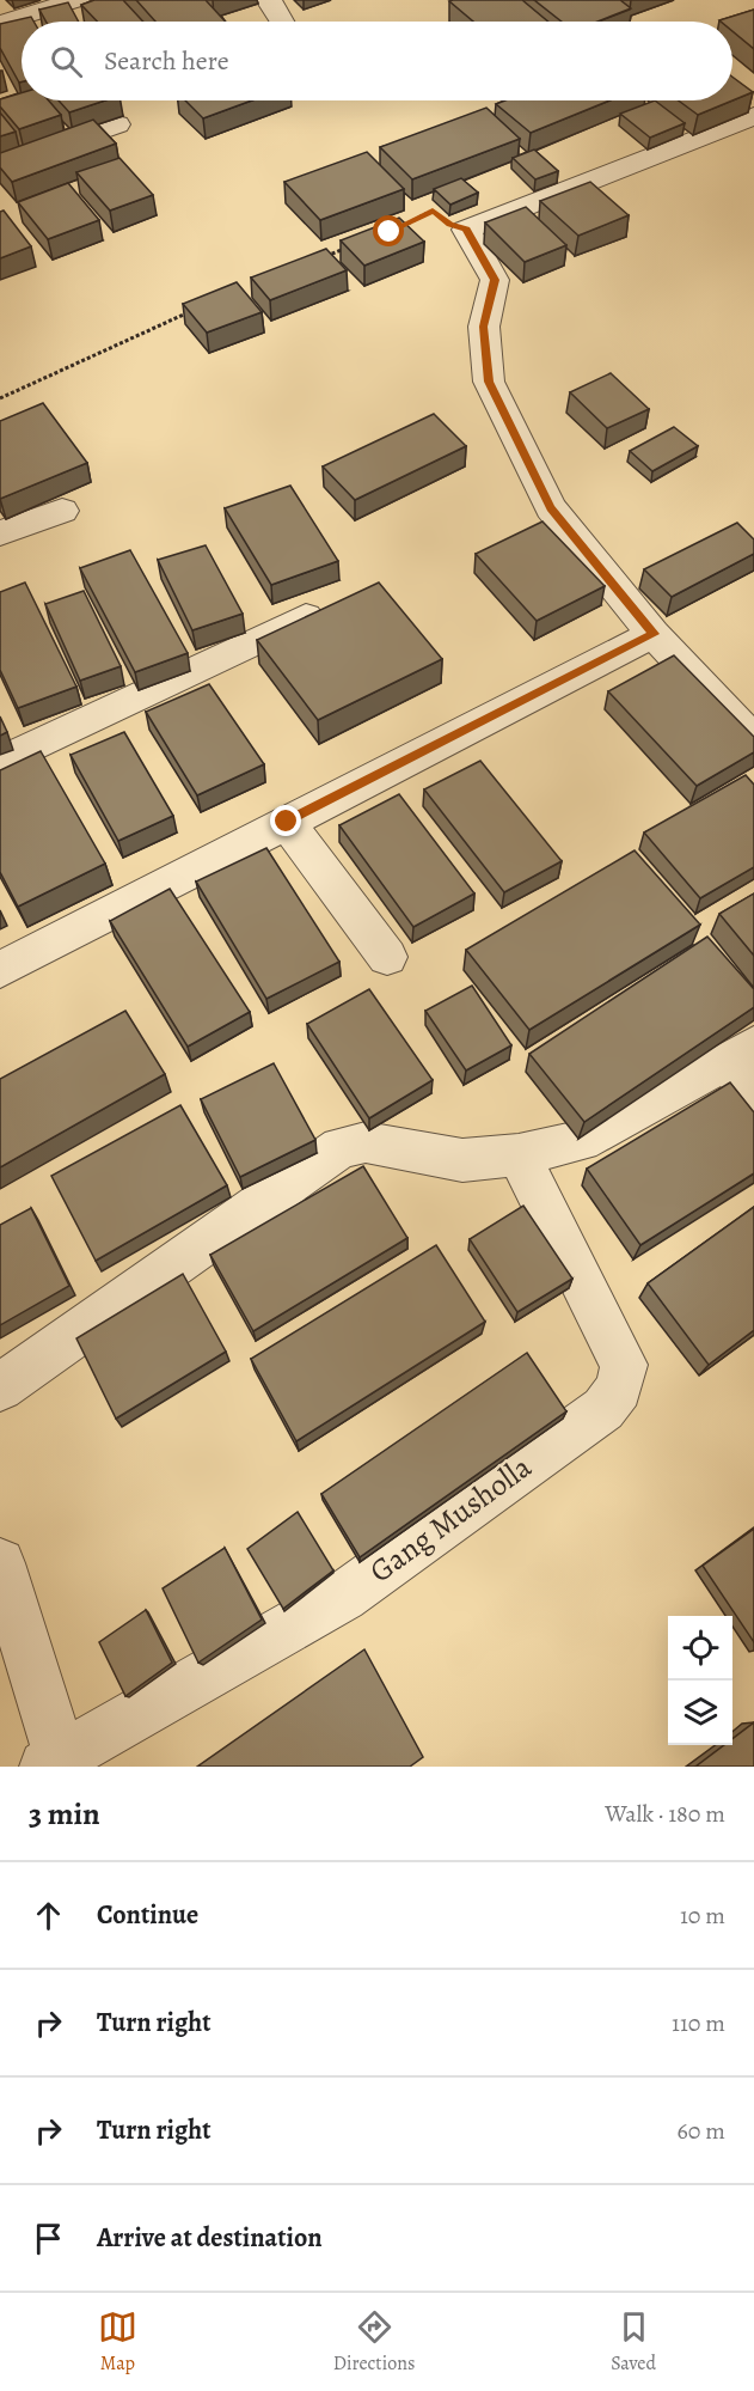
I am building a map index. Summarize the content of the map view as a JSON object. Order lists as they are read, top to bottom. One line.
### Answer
{"streets":{"street":["Gang Musholla"]},"page":{"search":"Search here","heading":["3 min","Walk · 180 m"],"list":[["Continue","10 m"],["Turn right","110 m"],["Turn right","60 m"],"Arrive at destination"],"nav":["Map","Directions","Saved"]}}
